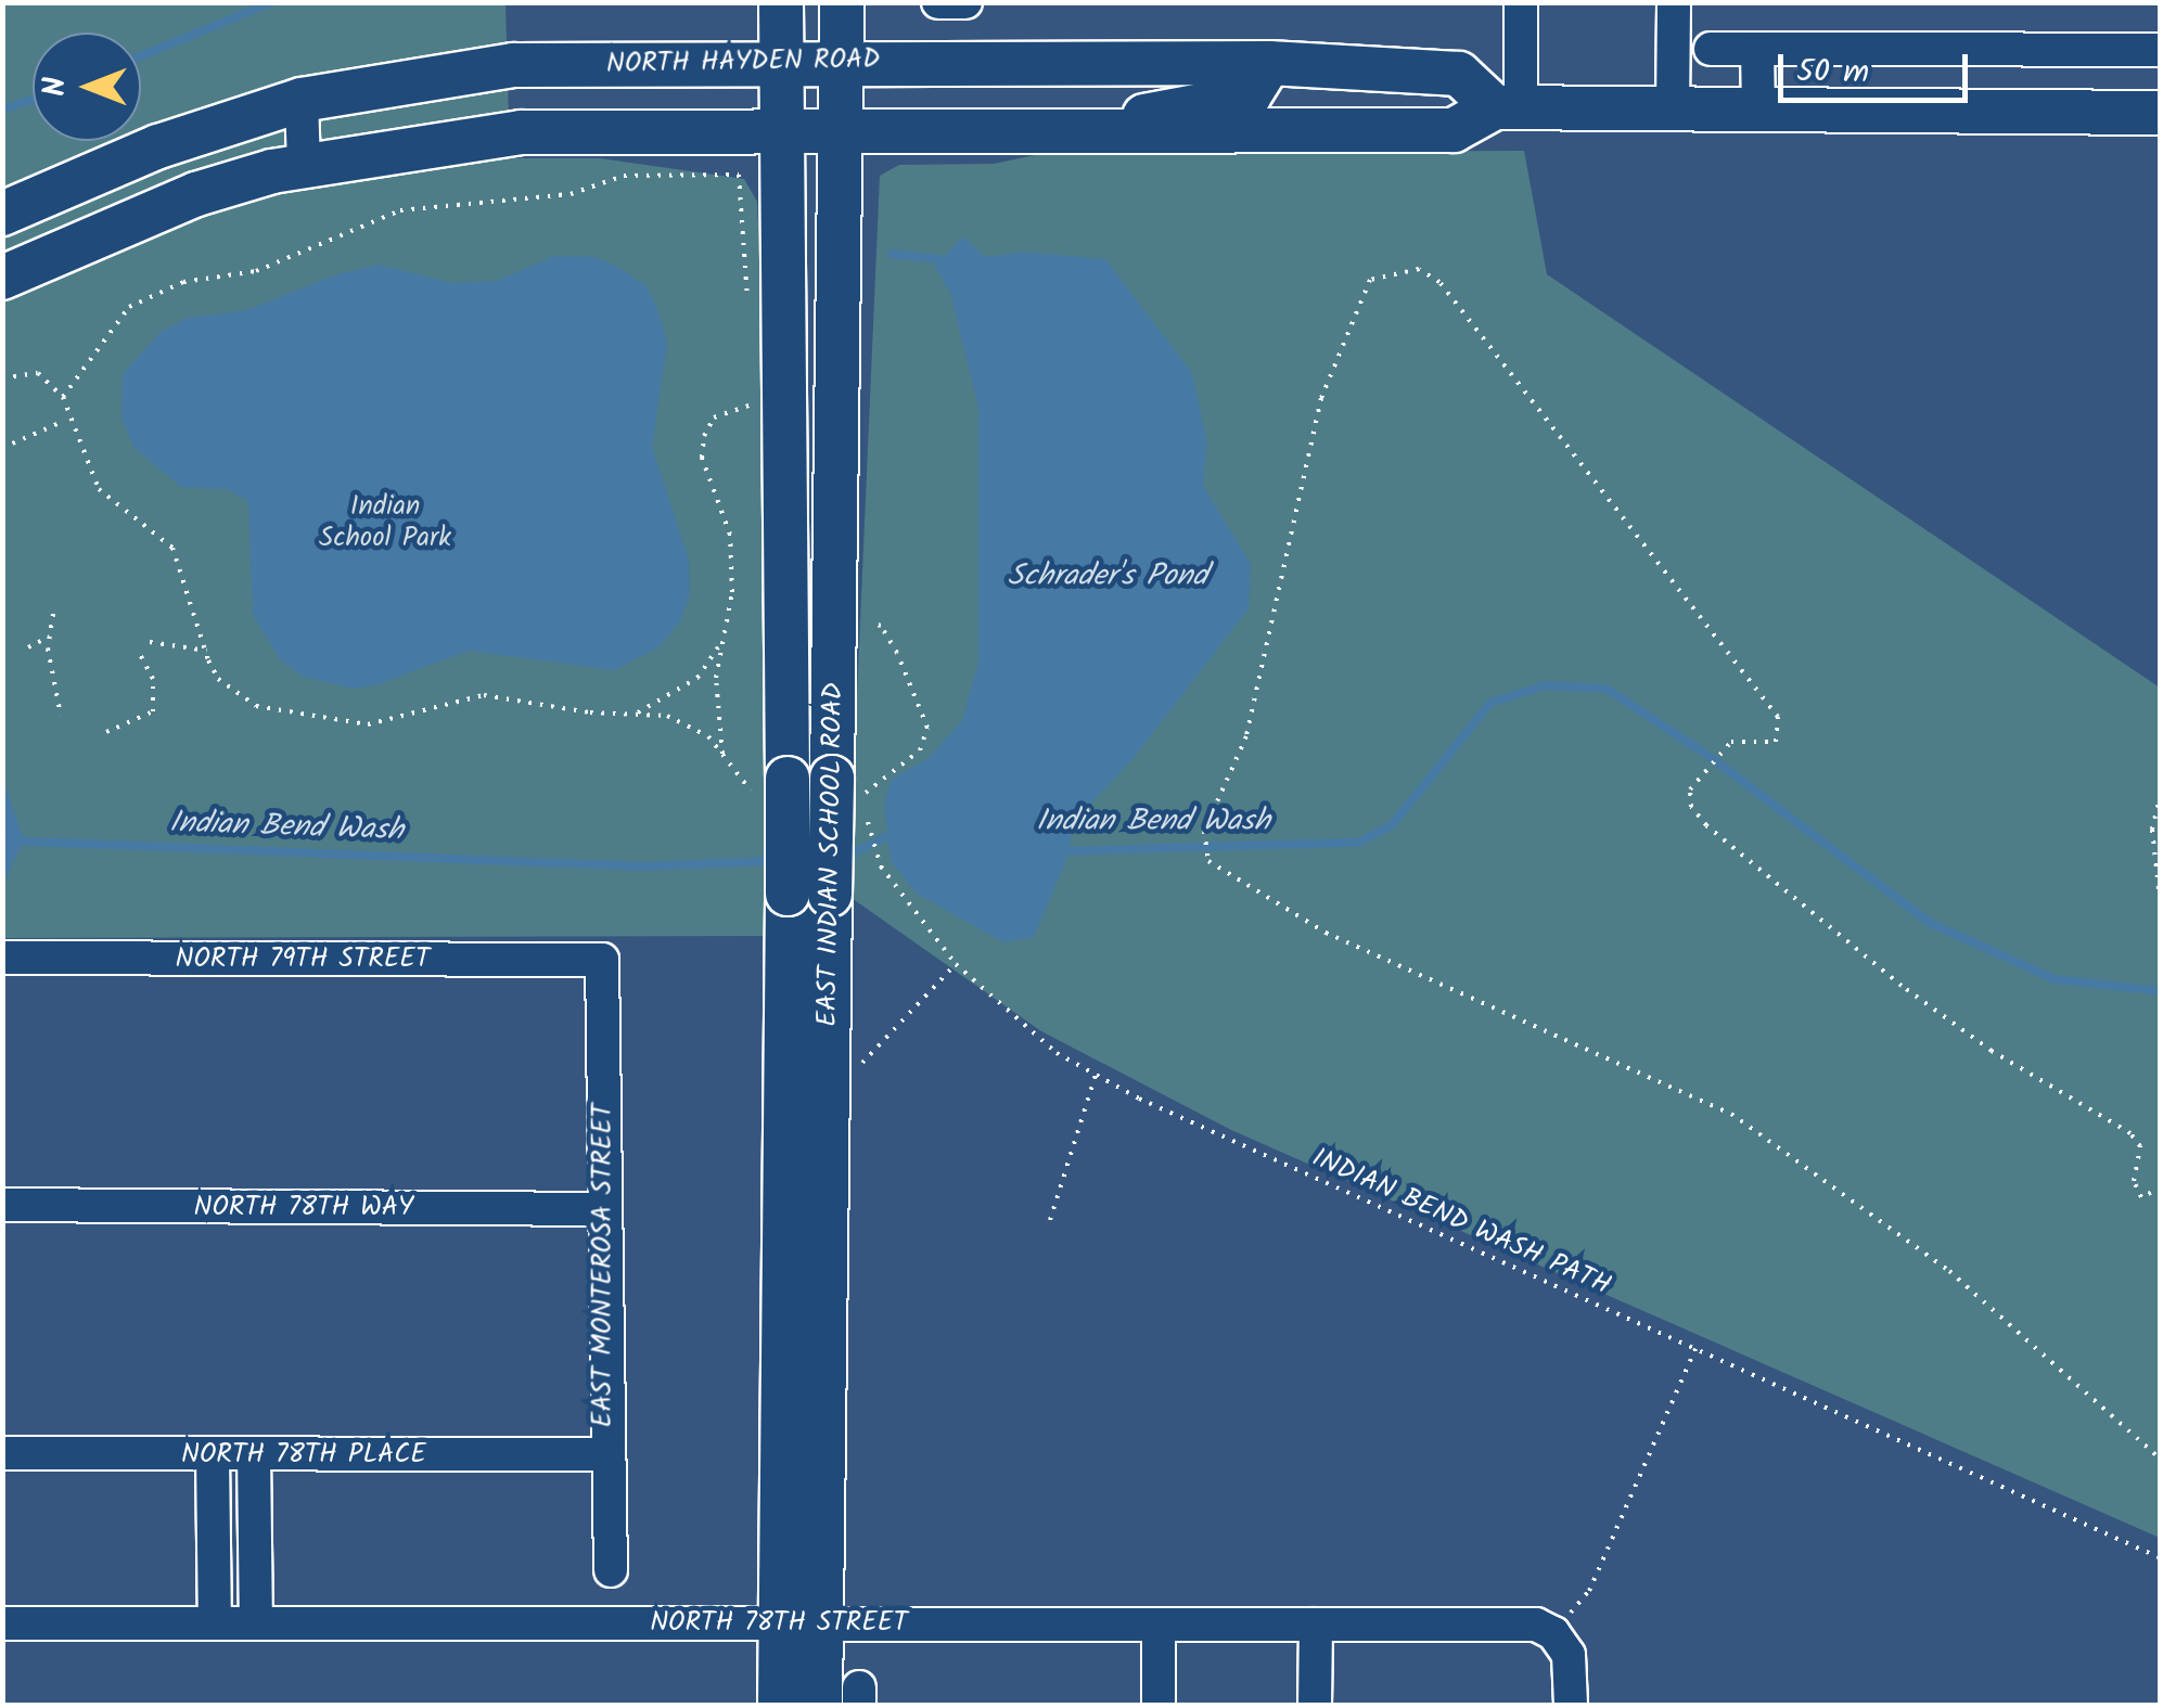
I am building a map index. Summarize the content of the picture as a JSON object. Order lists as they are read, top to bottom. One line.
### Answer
{"streets":{"main road":["NORTH HAYDEN ROAD","EAST INDIAN SCHOOL ROAD"],"street":["NORTH 79TH STREET","NORTH 78TH WAY","EAST MONTEROSA STREET","NORTH 78TH PLACE","NORTH 78TH STREET"],"path":["INDIAN BEND WASH PATH"]},"crossings":[["NORTH HAYDEN ROAD","EAST INDIAN SCHOOL ROAD"],["EAST INDIAN SCHOOL ROAD","INDIAN BEND WASH PATH"],["EAST INDIAN SCHOOL ROAD","NORTH 78TH STREET"],["NORTH 79TH STREET","EAST MONTEROSA STREET"],["NORTH 78TH WAY","EAST MONTEROSA STREET"],["EAST MONTEROSA STREET","NORTH 78TH PLACE"]],"water":["Schrader's Pond","Indian Bend Wash"],"parks":["Indian School Park"],"scale_bar":"50 m","north":"left"}
